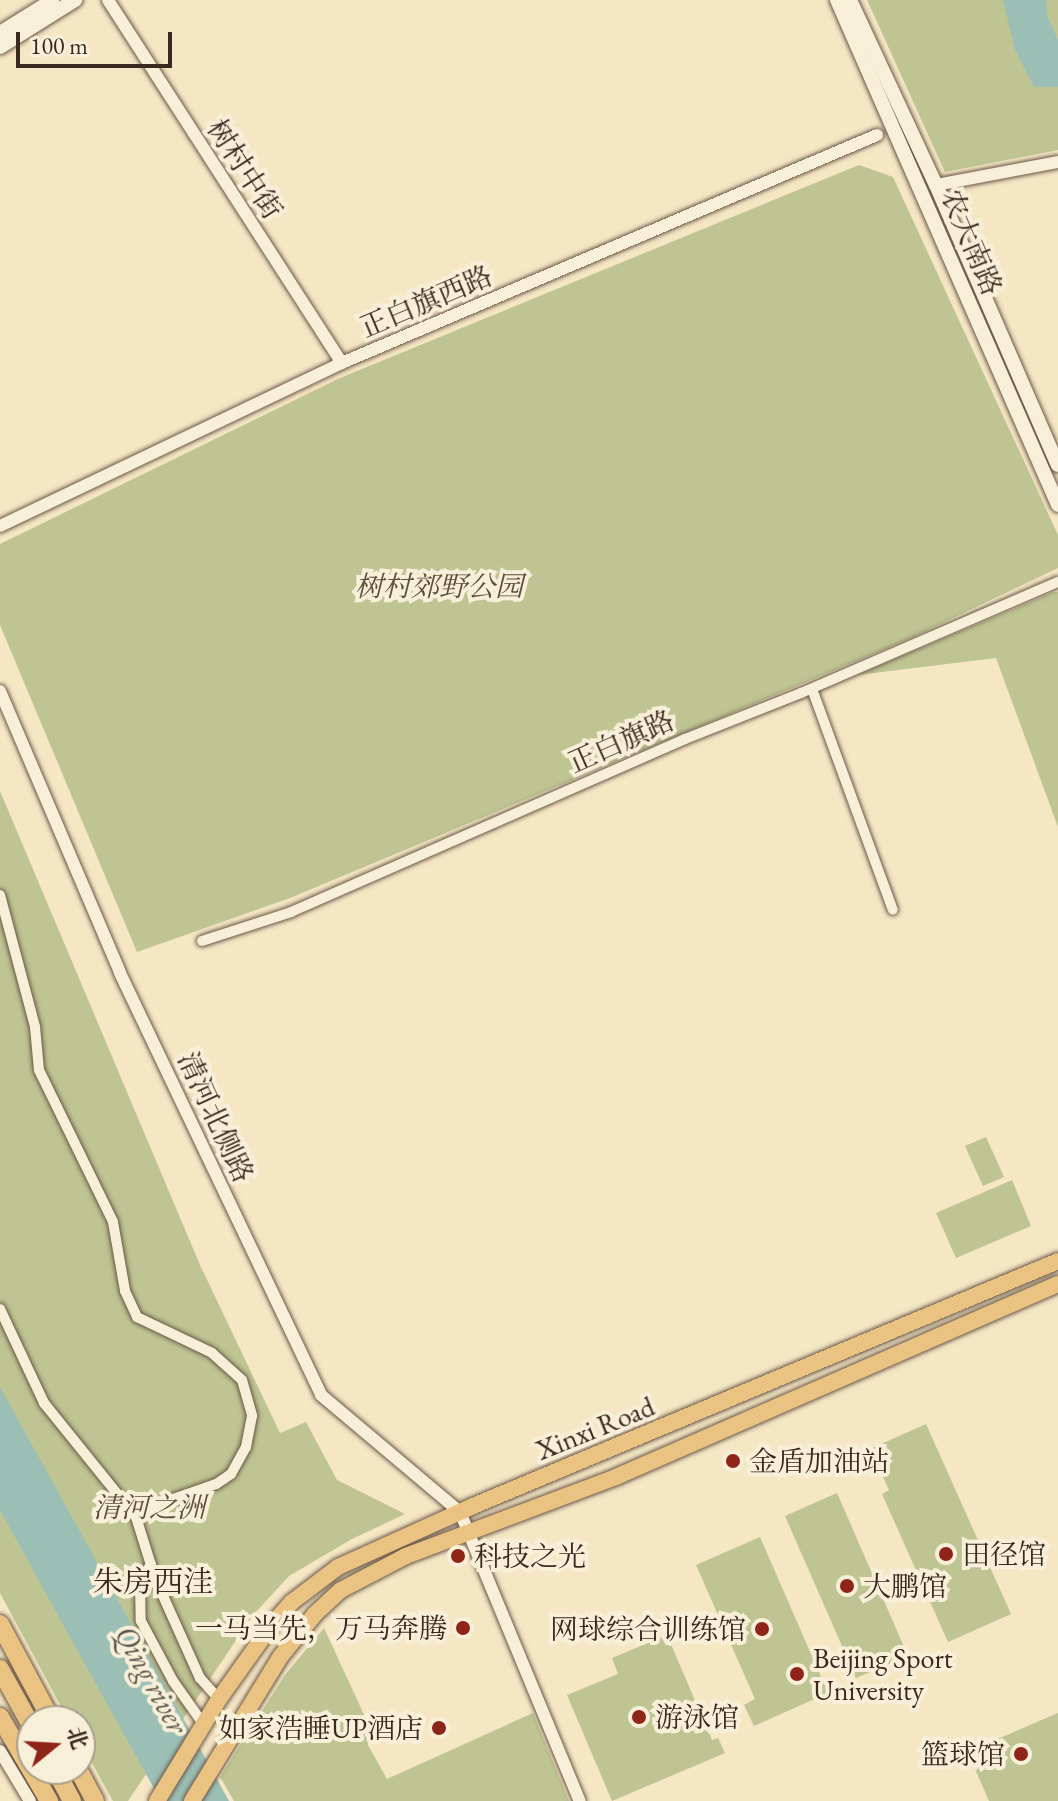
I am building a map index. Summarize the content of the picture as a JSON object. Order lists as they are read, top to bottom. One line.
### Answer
{"streets":{"main road":["农大南路","Xinxi Road"],"street":["树村中街","正白旗西路","正白旗路","清河北侧路"]},"crossings":[["树村中街","正白旗西路"],["清河北侧路","Xinxi Road"]],"districts":["朱房西洼"],"water":["Qing river"],"parks":["树村郊野公园","清河之洲"],"places":["金盾加油站","田径馆","科技之光","大鹏馆","一马当先，万马奔腾","网球综合训练馆","Beijing Sport University","游泳馆","如家浩睡UP酒店","篮球馆"],"scale_bar":"100 m","north":"right"}
